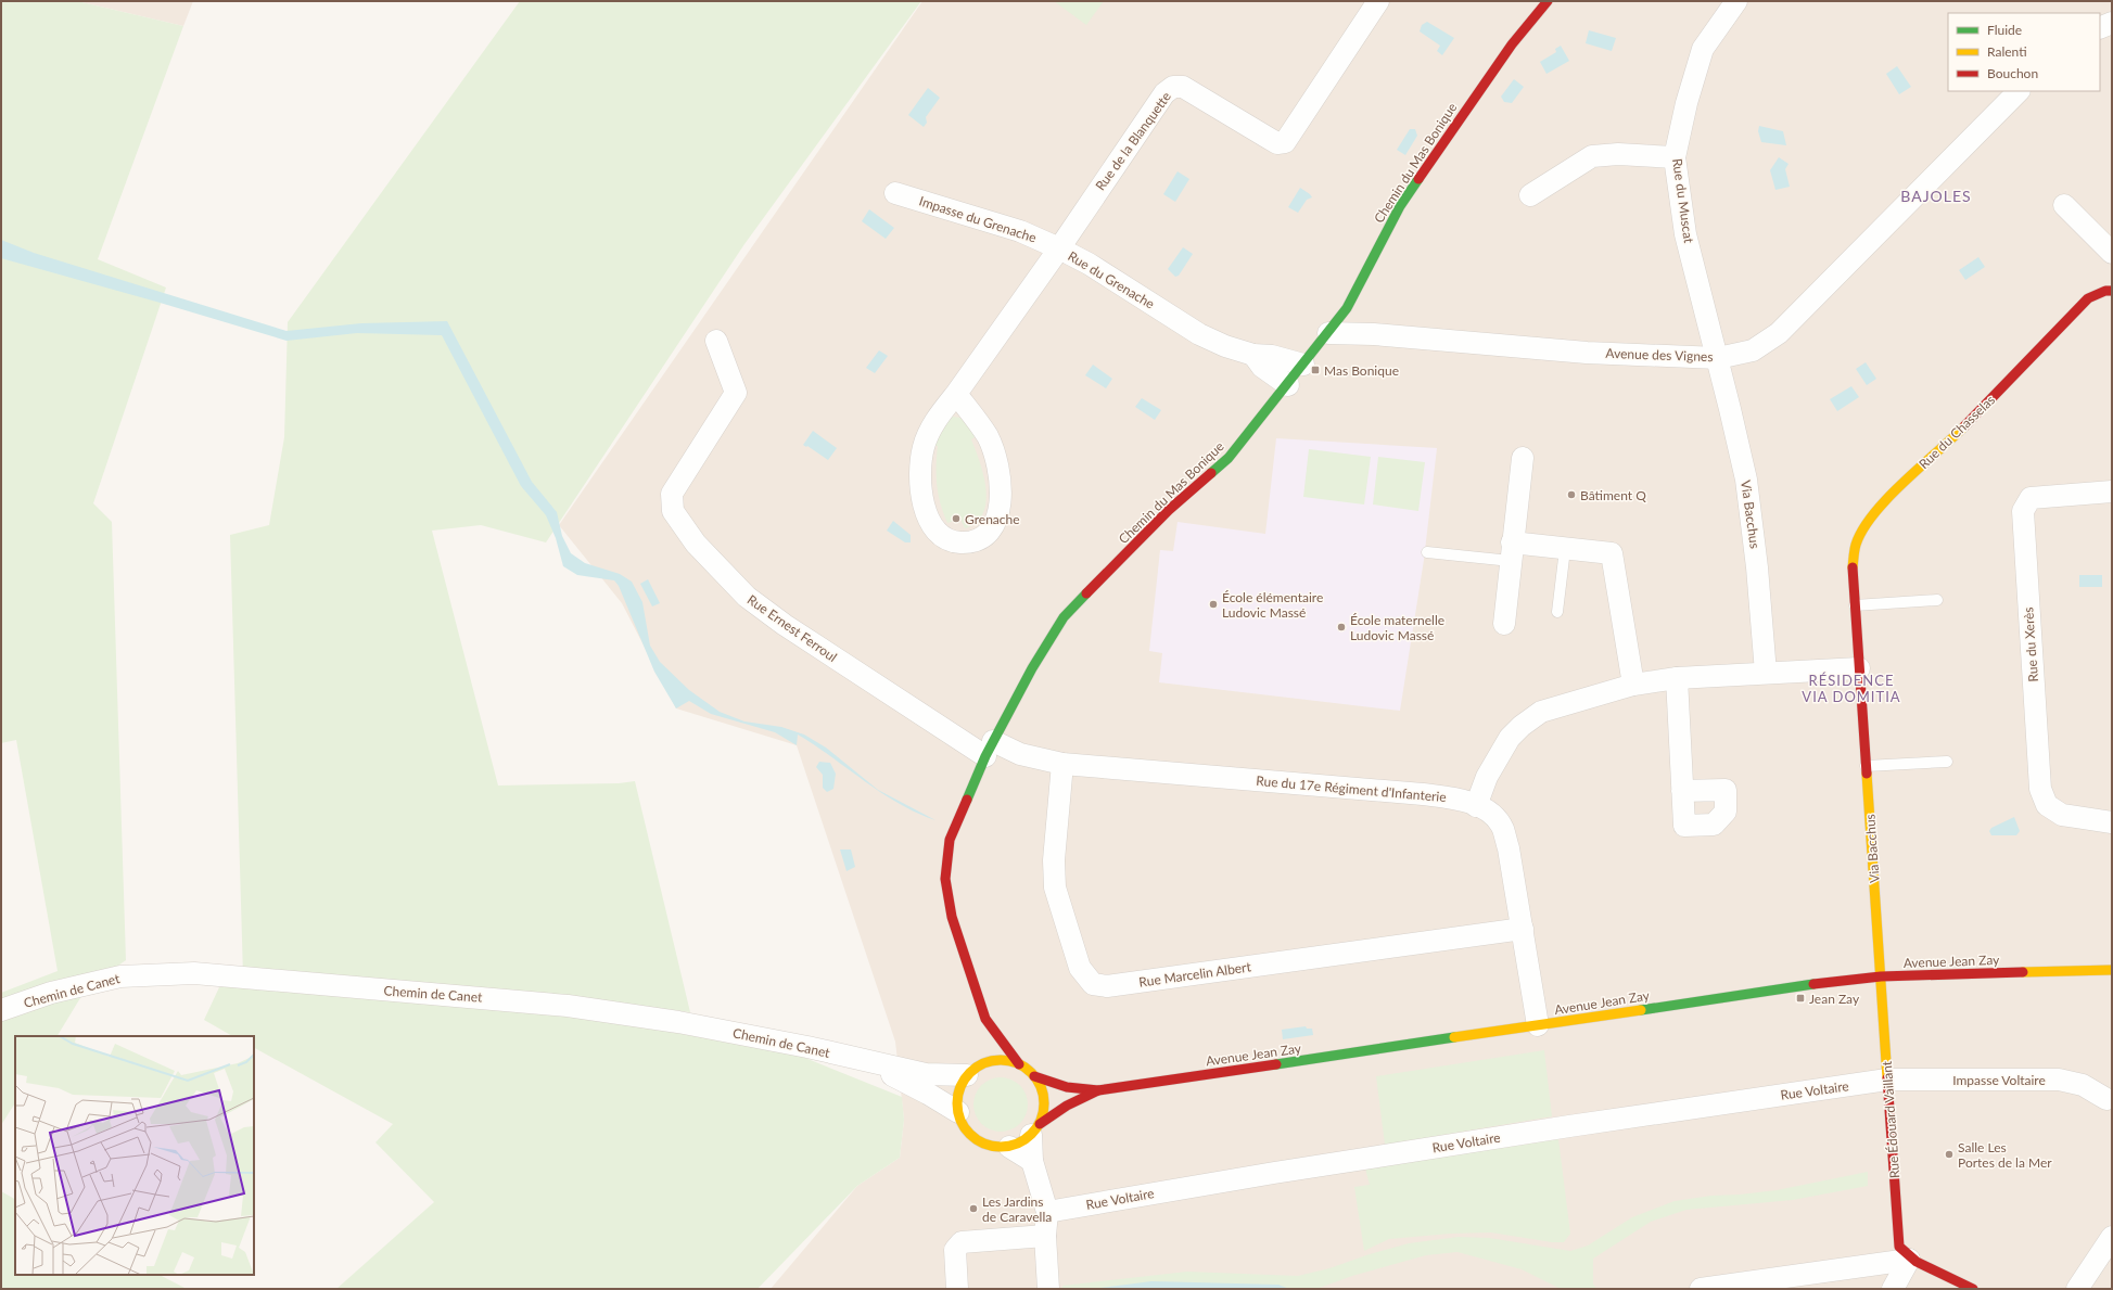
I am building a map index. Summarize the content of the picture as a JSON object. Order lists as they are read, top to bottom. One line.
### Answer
{"streets":{"street":["Rue de la Blanquette","Chemin du Mas Bonique","Rue du Muscat","Impasse du Grenache","Rue du Grenache","Avenue des Vignes","Rue du Chasselas","Via Bacchus","Rue Ernest Ferroul","Rue du Xerès","Rue du 17e Régiment d'Infanterie","Avenue Jean Zay","Rue Marcelin Albert","Chemin de Canet","Impasse Voltaire","Rue Voltaire","Rue Édouard Vaillant"]},"crossings":[["Rue de la Blanquette","Impasse du Grenache"],["Rue de la Blanquette","Rue du Grenache"],["Chemin du Mas Bonique","Rue du Grenache"],["Chemin du Mas Bonique","Avenue des Vignes"],["Chemin du Mas Bonique","Rue Ernest Ferroul"],["Chemin du Mas Bonique","Rue du 17e Régiment d'Infanterie"],["Chemin du Mas Bonique","Avenue Jean Zay"],["Chemin du Mas Bonique","Chemin de Canet"],["Rue du Muscat","Avenue des Vignes"],["Rue du Muscat","Via Bacchus"],["Impasse du Grenache","Rue du Grenache"],["Avenue des Vignes","Via Bacchus"],["Rue du Chasselas","Via Bacchus"],["Via Bacchus","Avenue Jean Zay"],["Via Bacchus","Rue Édouard Vaillant"],["Rue Ernest Ferroul","Rue du 17e Régiment d'Infanterie"],["Rue du 17e Régiment d'Infanterie","Avenue Jean Zay"],["Rue du 17e Régiment d'Infanterie","Rue Marcelin Albert"],["Avenue Jean Zay","Chemin de Canet"],["Avenue Jean Zay","Rue Édouard Vaillant"],["Impasse Voltaire","Rue Voltaire"],["Impasse Voltaire","Rue Édouard Vaillant"],["Rue Voltaire","Rue Édouard Vaillant"]],"districts":["BAJOLES","RÉSIDENCE VIA DOMITIA"],"places":{"transit":["Mas Bonique","Jean Zay"],"other":["Bâtiment Q","Grenache","École élémentaire Ludovic Massé","École maternelle Ludovic Massé","Salle Les Portes de la Mer","Les Jardins de Caravella"]},"legend":["Fluide","Ralenti","Bouchon"]}
